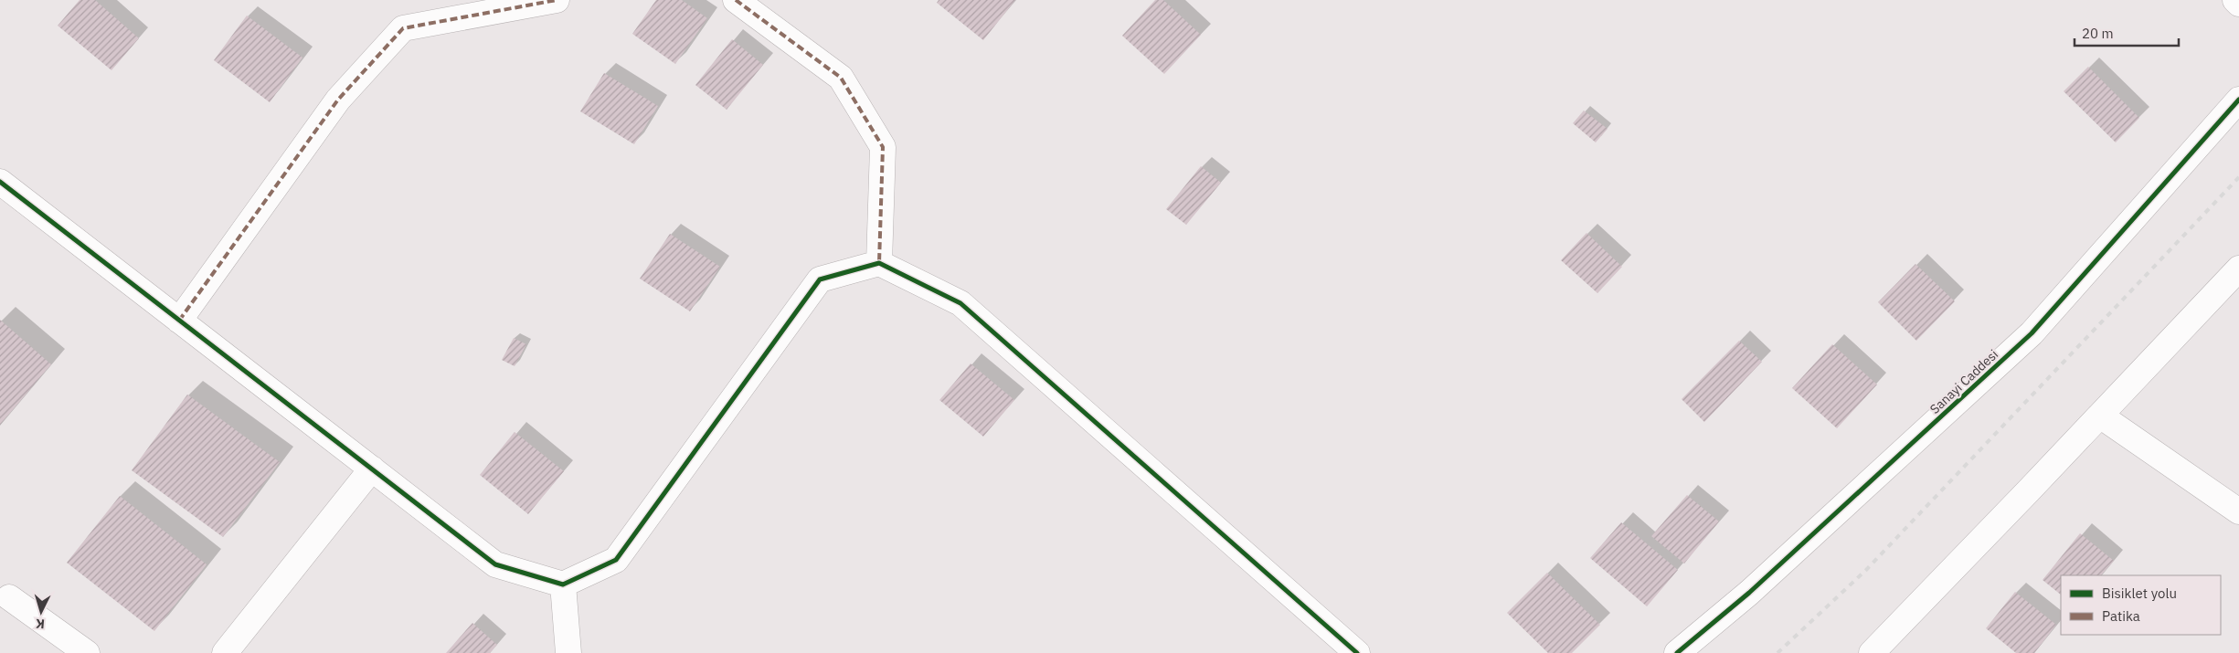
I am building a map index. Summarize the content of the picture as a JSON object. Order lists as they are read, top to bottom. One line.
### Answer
{"streets":{"street":["Sanayi Caddesi"]},"legend":["Bisiklet yolu","Patika"],"scale_bar":"20 m","north":"bottom"}
